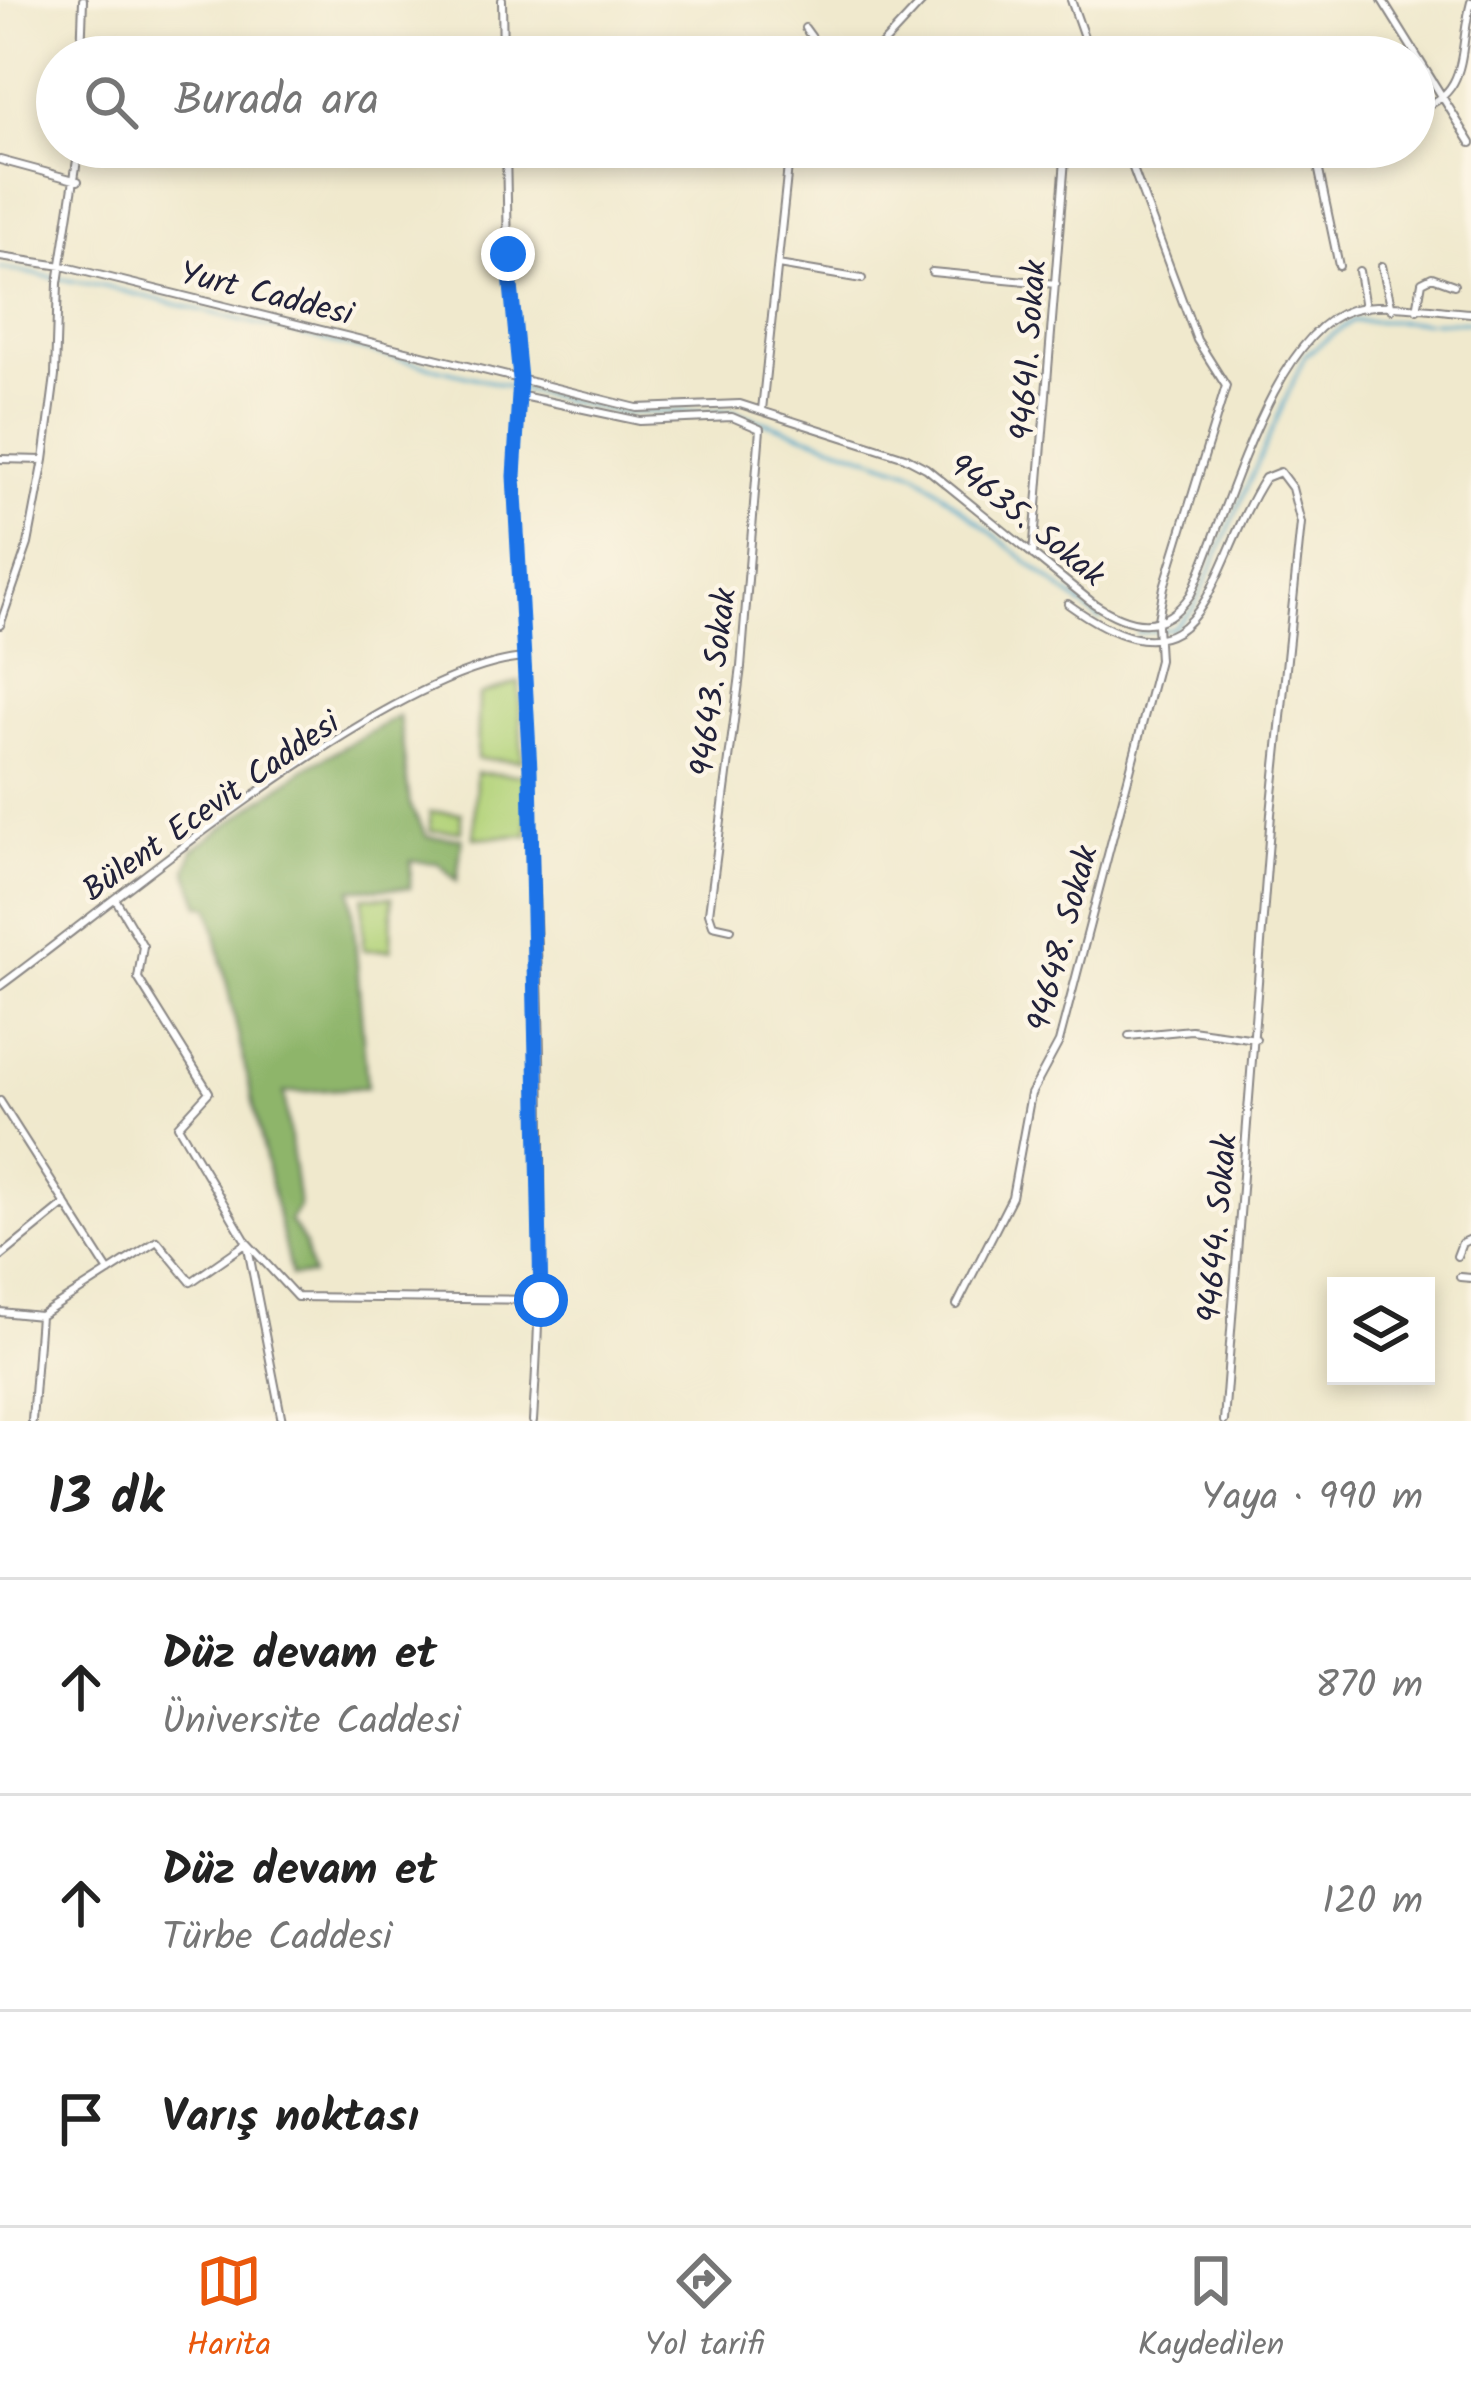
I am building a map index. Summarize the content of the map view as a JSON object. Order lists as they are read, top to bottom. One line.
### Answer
{"streets":{"street":["Yurt Caddesi","94641. Sokak","94635. Sokak","94643. Sokak","Bülent Ecevit Caddesi","94648. Sokak","94644. Sokak"]},"crossings":[["Yurt Caddesi","94635. Sokak"],["94641. Sokak","94635. Sokak"],["94648. Sokak","94644. Sokak"]],"page":{"search":"Burada ara","heading":["13 dk","Yaya · 990 m"],"list":[["Düz devam et","Üniversite Caddesi","870 m"],["Düz devam et","Türbe Caddesi","120 m"],"Varış noktası"],"nav":["Harita","Yol tarifi","Kaydedilen"]}}
